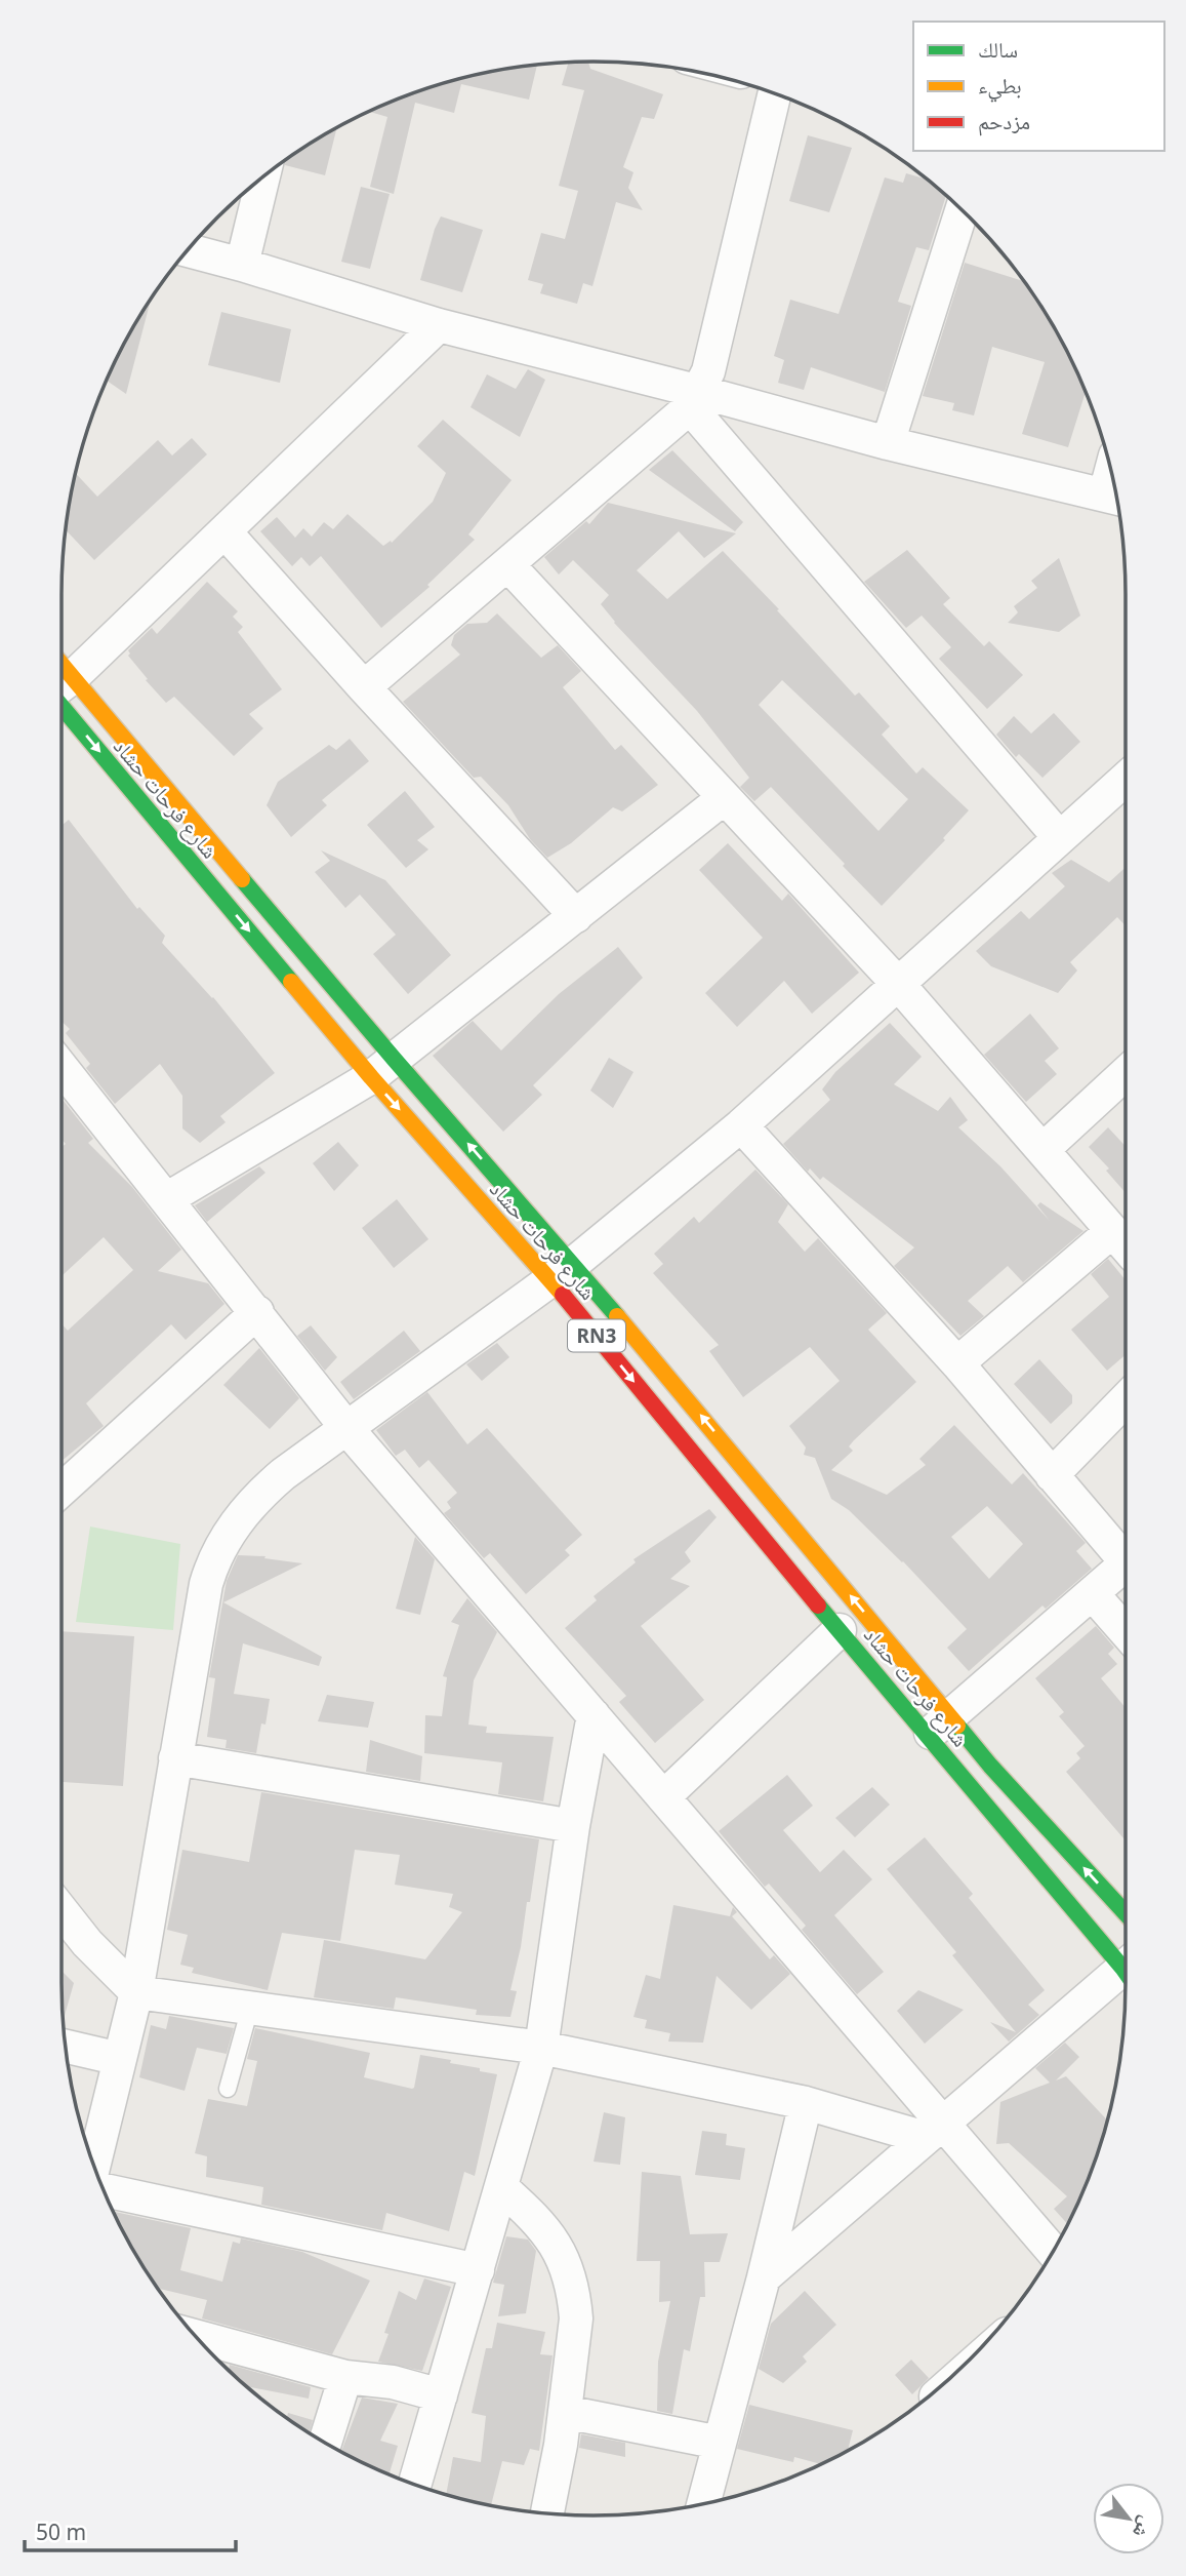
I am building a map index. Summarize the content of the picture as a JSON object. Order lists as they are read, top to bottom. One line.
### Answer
{"streets":{"main road":["شارع فرحات حشاد","RN3"]},"legend":["سالك","بطيء","مزدحم"],"scale_bar":"50 m","north":"bottom right"}
